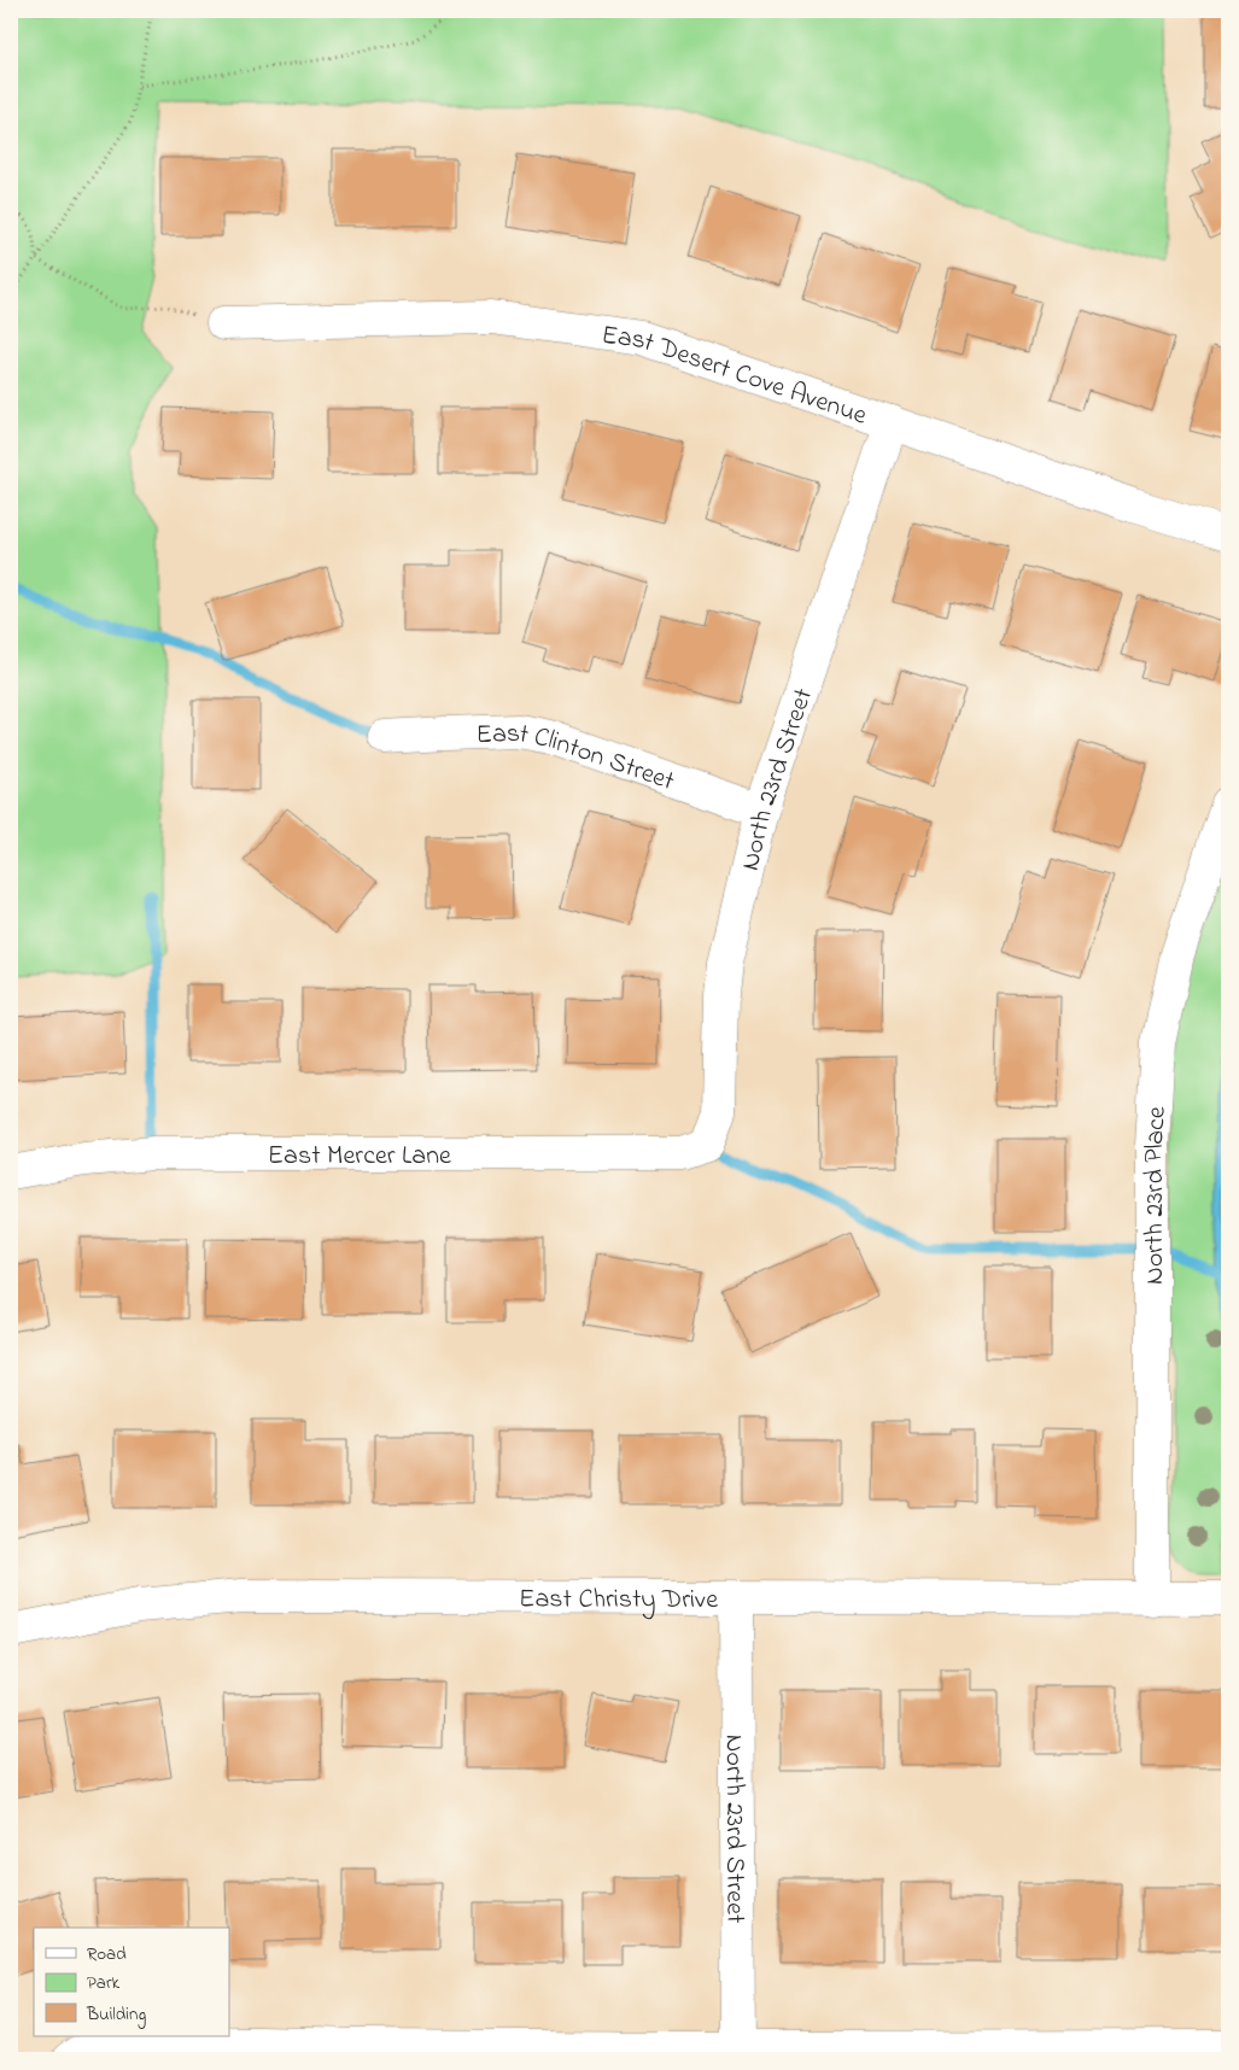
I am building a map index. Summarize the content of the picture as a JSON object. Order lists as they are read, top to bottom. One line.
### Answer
{"streets":{"street":["East Desert Cove Avenue","East Clinton Street","North 23rd Street","East Mercer Lane","North 23rd Place","East Christy Drive"]},"crossings":[["East Desert Cove Avenue","North 23rd Street"],["East Clinton Street","North 23rd Street"],["North 23rd Street","East Mercer Lane"],["North 23rd Street","East Christy Drive"],["North 23rd Place","East Christy Drive"]],"legend":["Road","Park","Building"]}
